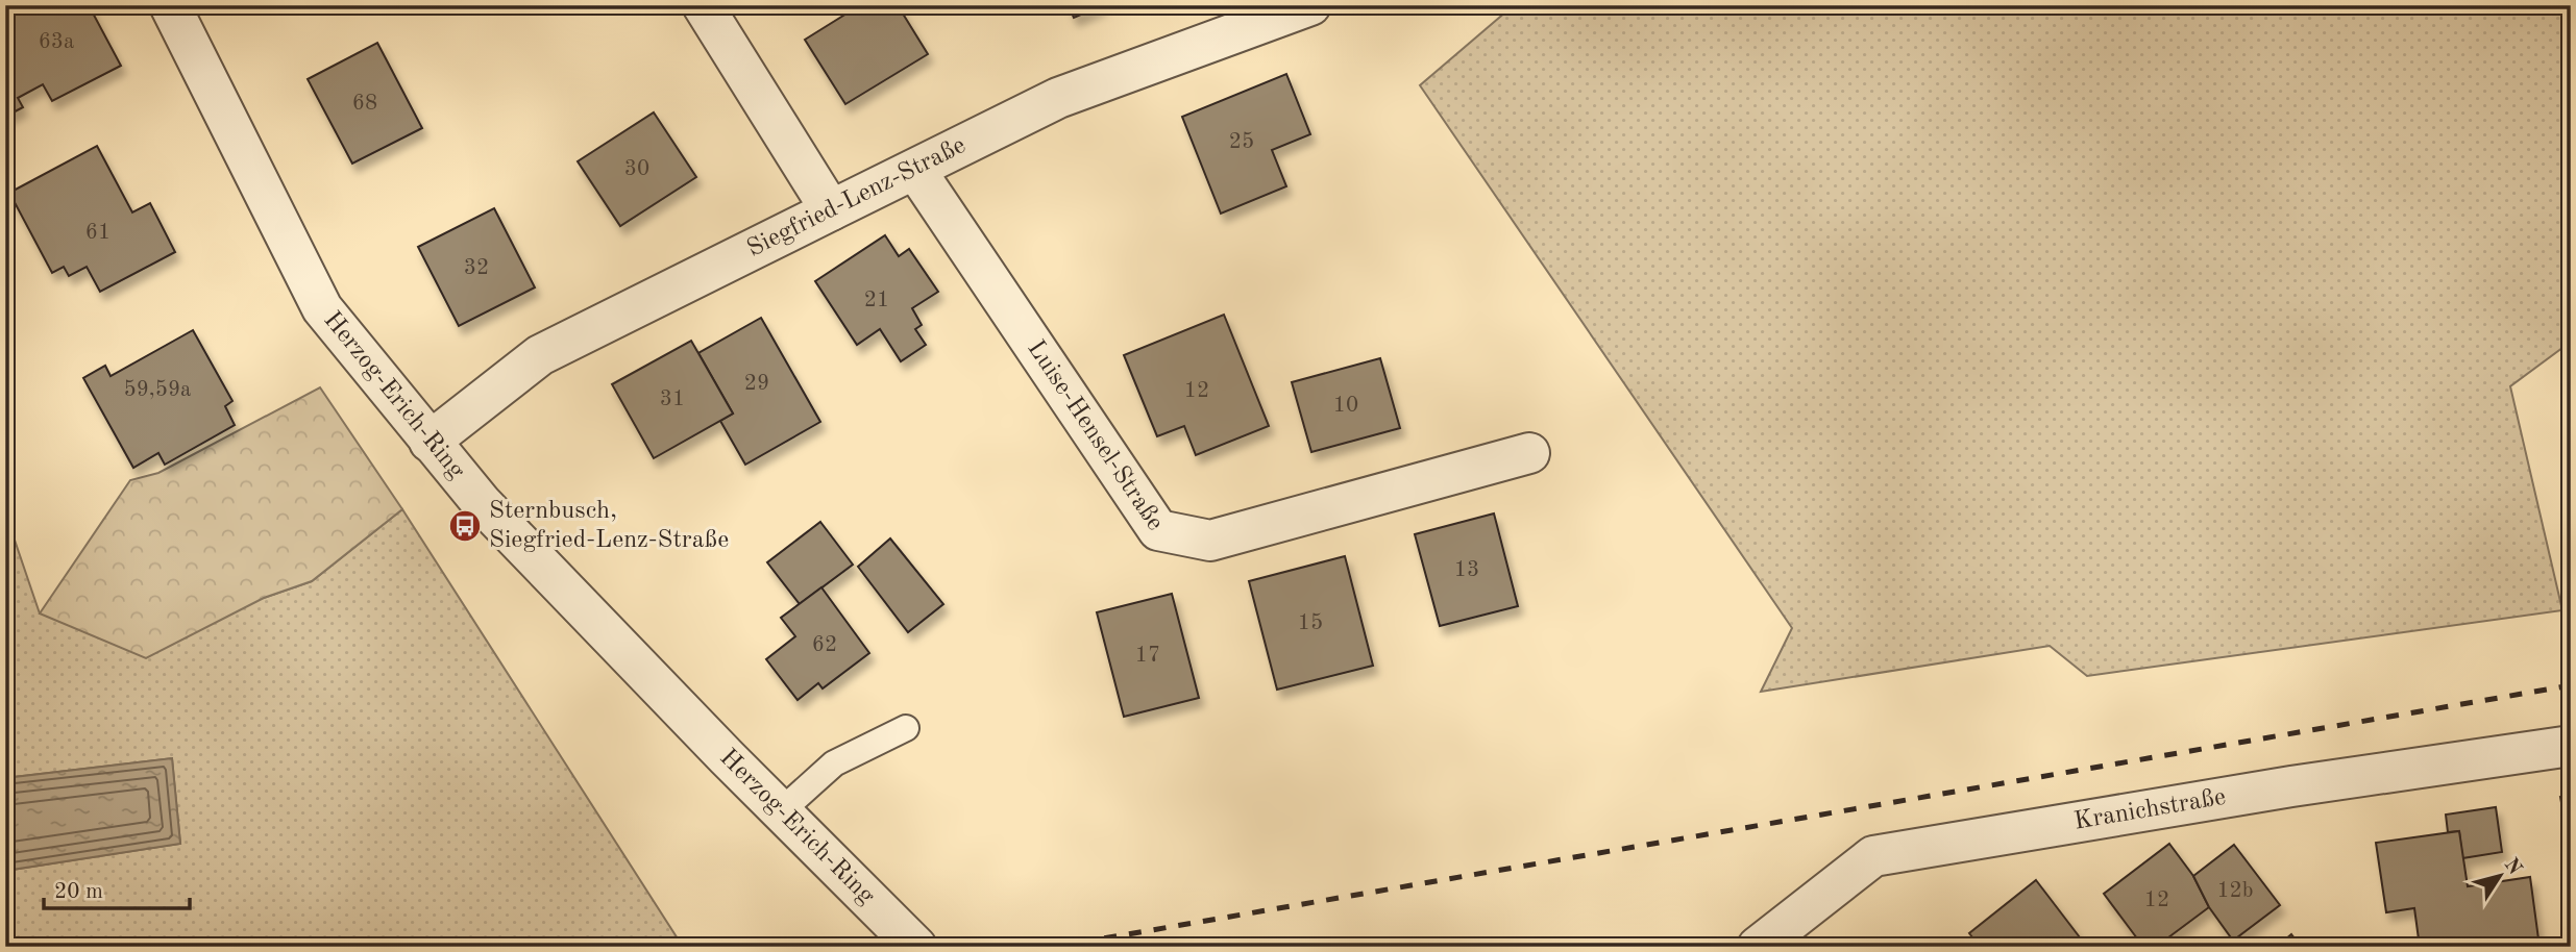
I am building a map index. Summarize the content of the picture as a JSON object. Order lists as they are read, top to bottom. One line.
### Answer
{"streets":{"street":["Siegfried-Lenz-Straße","Herzog-Erich-Ring","Luise-Hensel-Straße","Kranichstraße"]},"crossings":[["Siegfried-Lenz-Straße","Herzog-Erich-Ring"],["Siegfried-Lenz-Straße","Luise-Hensel-Straße"]],"places":{"bus stop":["Sternbusch, Siegfried-Lenz-Straße"]},"house_numbers":["63a","68","25","30","61","32","21","29","59,59a","12","31","10","13","15","62","17","12b","12"],"scale_bar":"20 m","north":"top right"}
